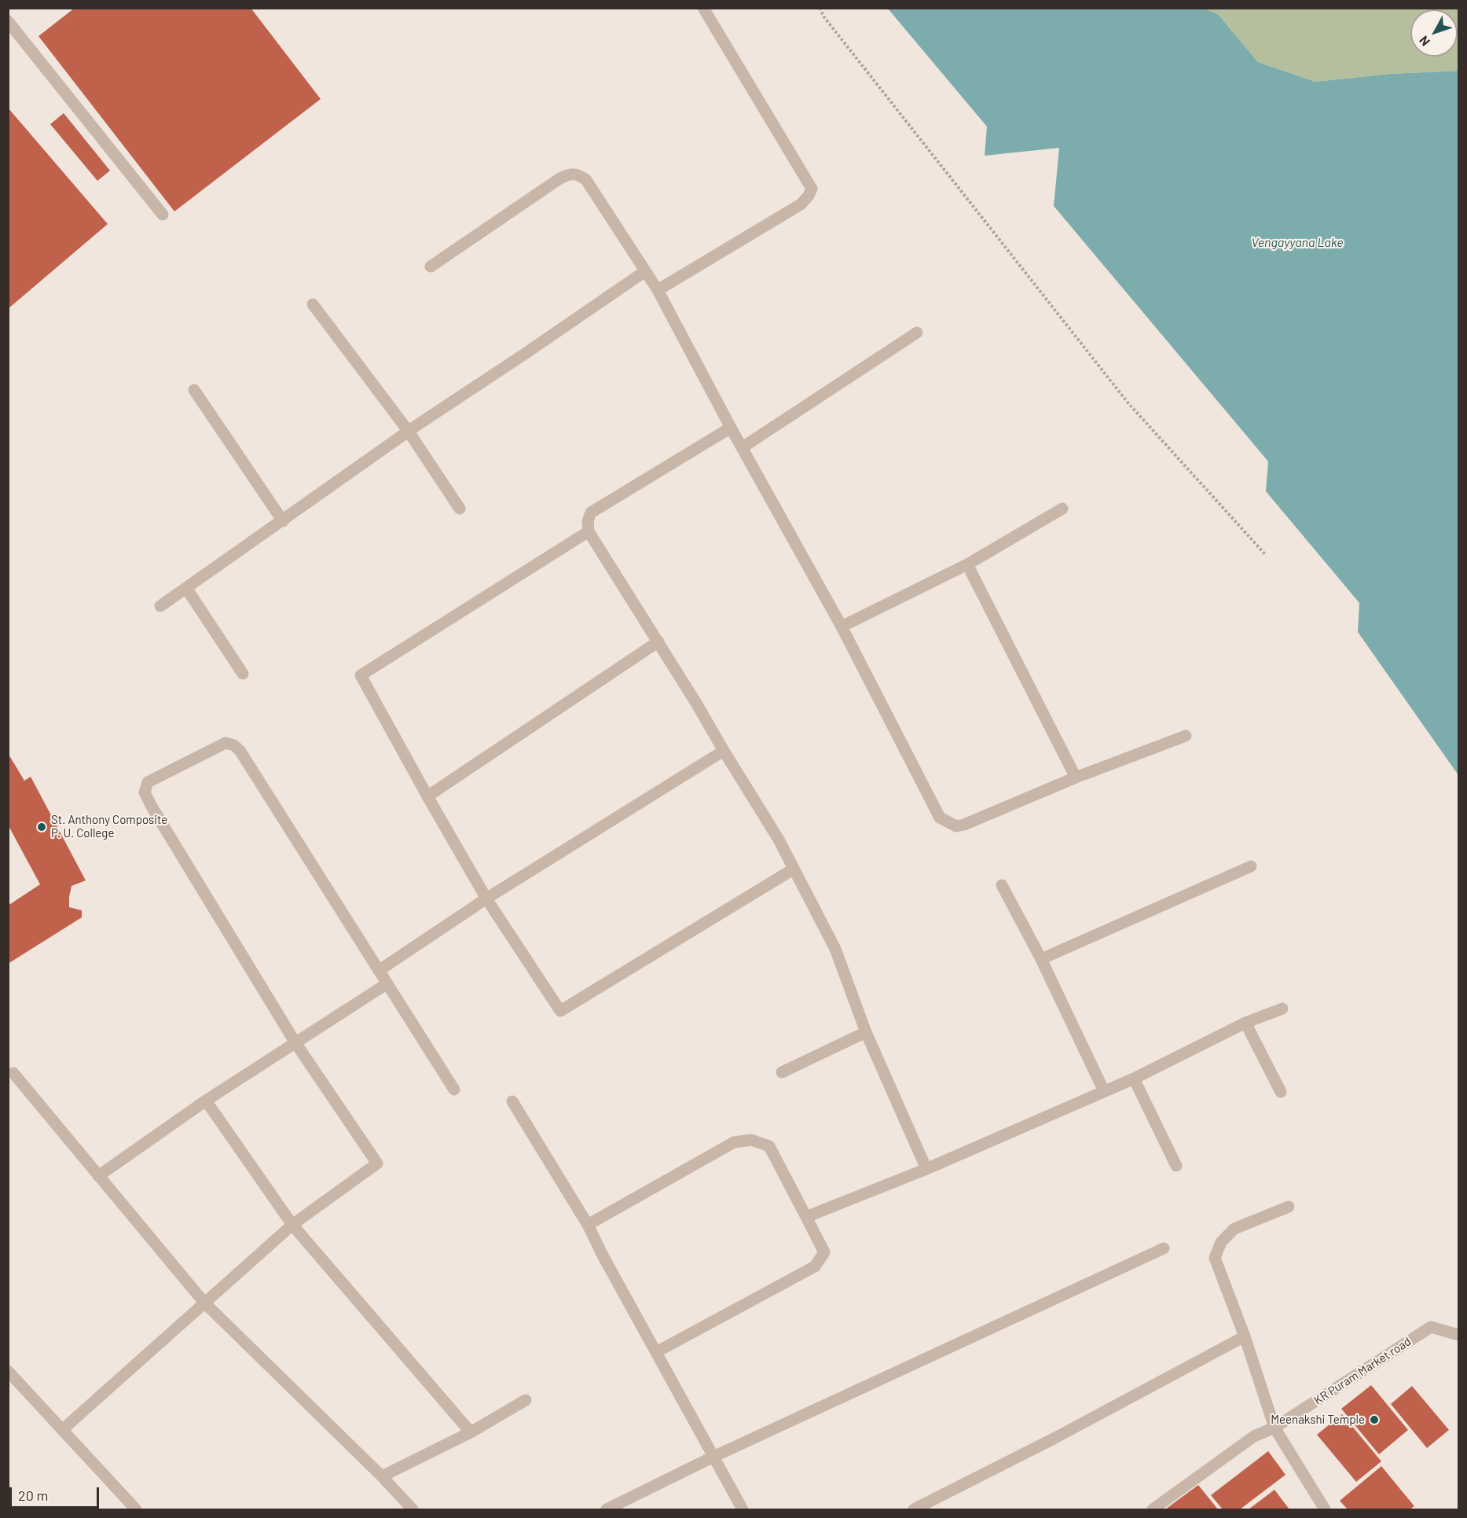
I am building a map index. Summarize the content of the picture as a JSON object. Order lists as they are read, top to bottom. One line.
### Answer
{"streets":{"street":["KR Puram Market road"]},"water":["Vengayyana Lake"],"places":["St. Anthony Composite P. U. College","Meenakshi Temple"],"scale_bar":"20 m","north":"bottom left"}
